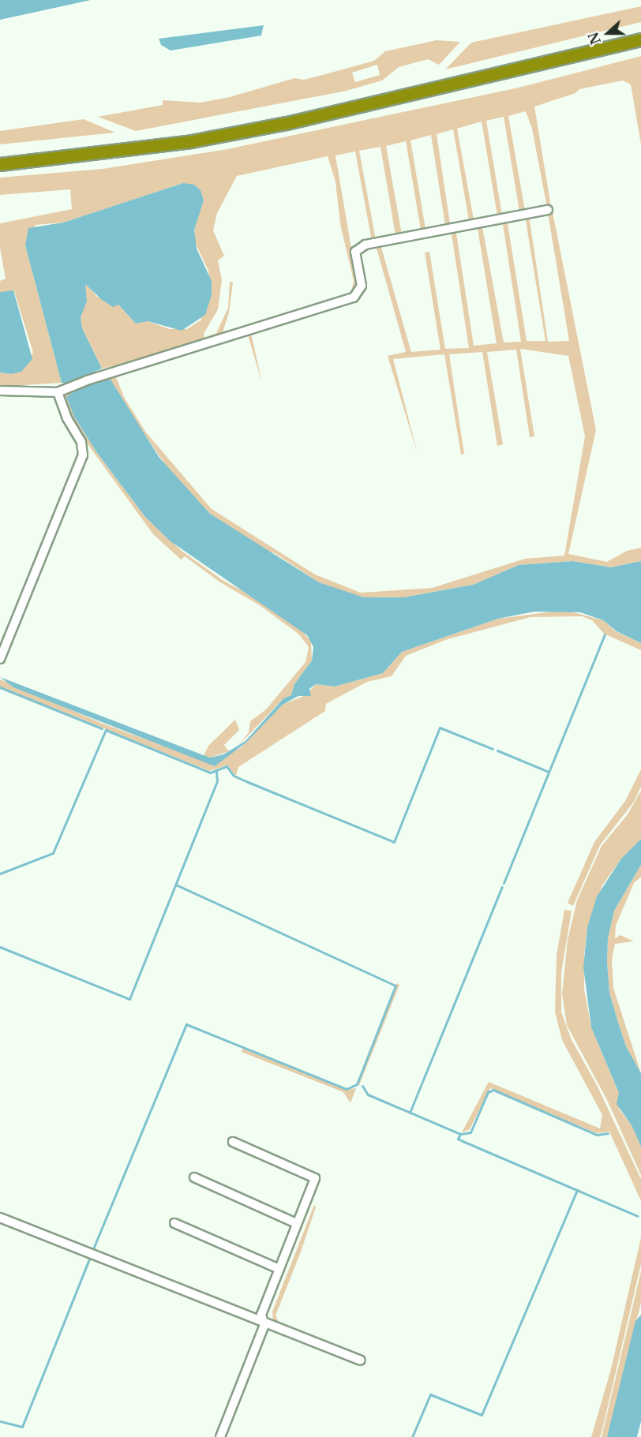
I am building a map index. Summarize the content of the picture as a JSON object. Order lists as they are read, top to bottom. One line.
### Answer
{"north":"left"}
